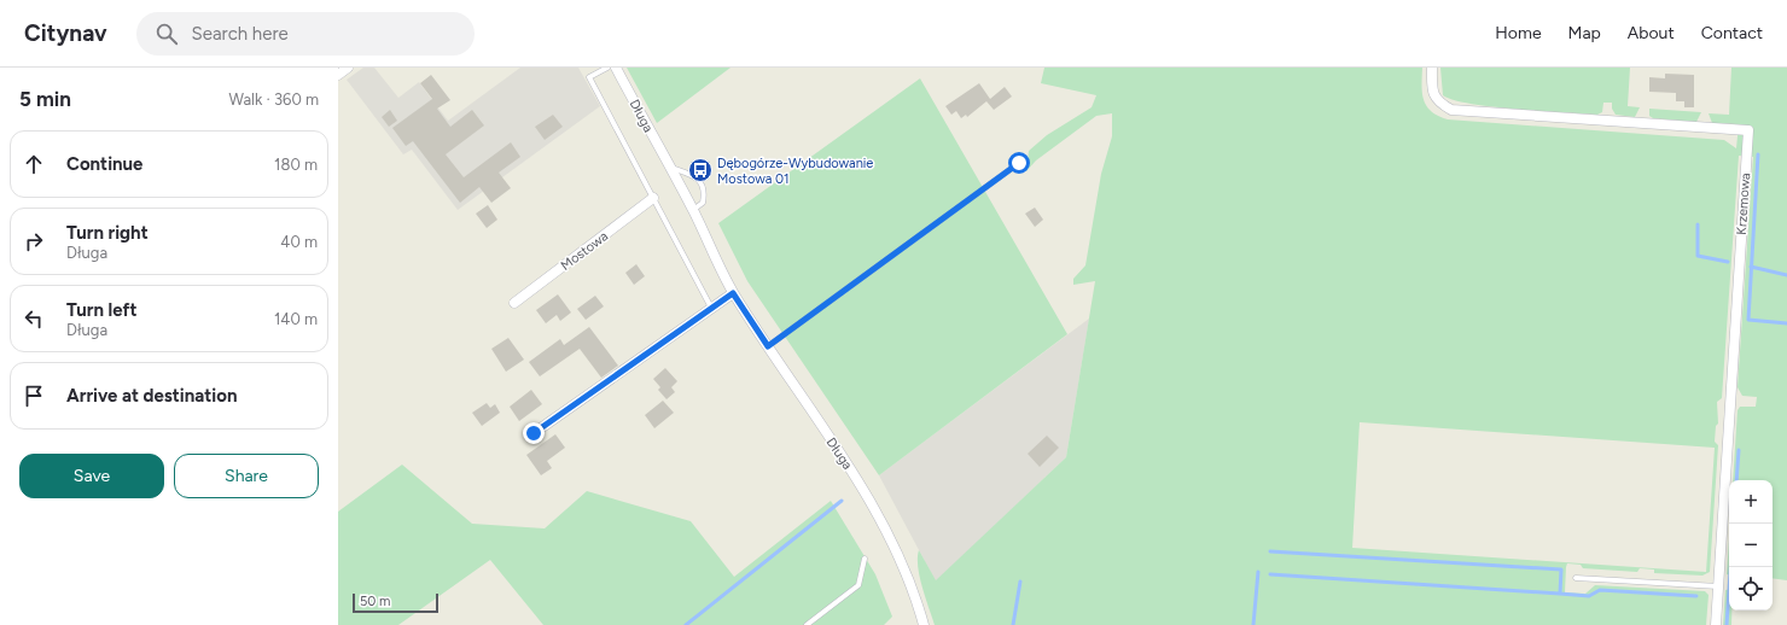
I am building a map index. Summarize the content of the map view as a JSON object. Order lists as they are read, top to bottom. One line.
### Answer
{"streets":{"street":["Długa","Krzemowa","Mostowa"]},"places":{"bus stop":["Dębogórze-Wybudowanie Mostowa 01"]},"scale_bar":"50 m","page":{"header":"Citynav","search":"Search here","nav":["Home","Map","About","Contact"],"heading":["5 min","Walk · 360 m"],"list":[["Continue","180 m"],["Turn right","Długa","40 m"],["Turn left","Długa","140 m"],"Arrive at destination"],"buttons":["Save","Share"],"map_buttons":["+","−"],"scale":"50 m"}}
